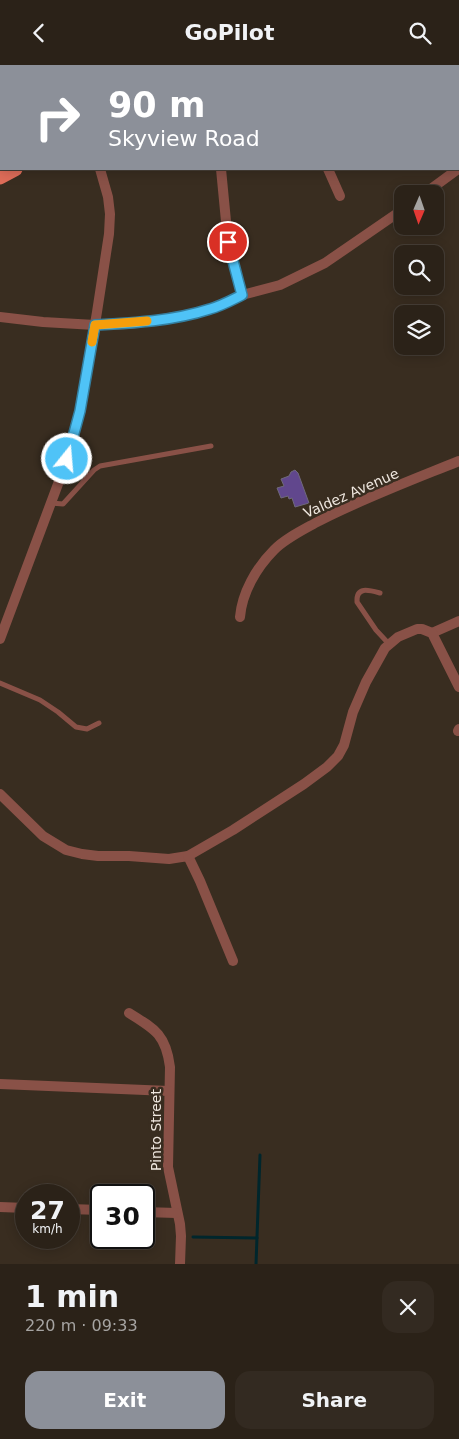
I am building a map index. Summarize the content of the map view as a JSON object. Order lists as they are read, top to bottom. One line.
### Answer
{"streets":{"street":["Valdez Avenue","Pinto Street"]},"north":"bottom","page":{"header":"GoPilot","turn":["90 m","Skyview Road"],"speed":"27 km/h","limit":"30","heading":["1 min","220 m · 09:33"],"buttons":["Exit","Share"]}}
